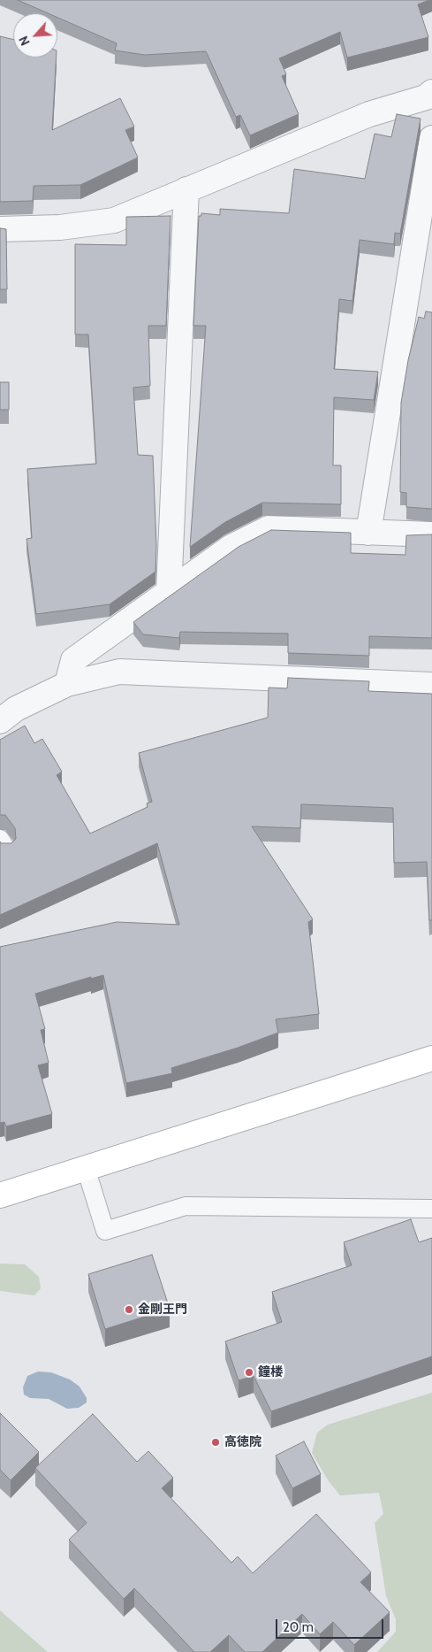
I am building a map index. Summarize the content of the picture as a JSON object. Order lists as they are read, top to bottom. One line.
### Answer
{"places":["金剛王門","鐘楼","高徳院"],"scale_bar":"20 m","north":"bottom left"}
